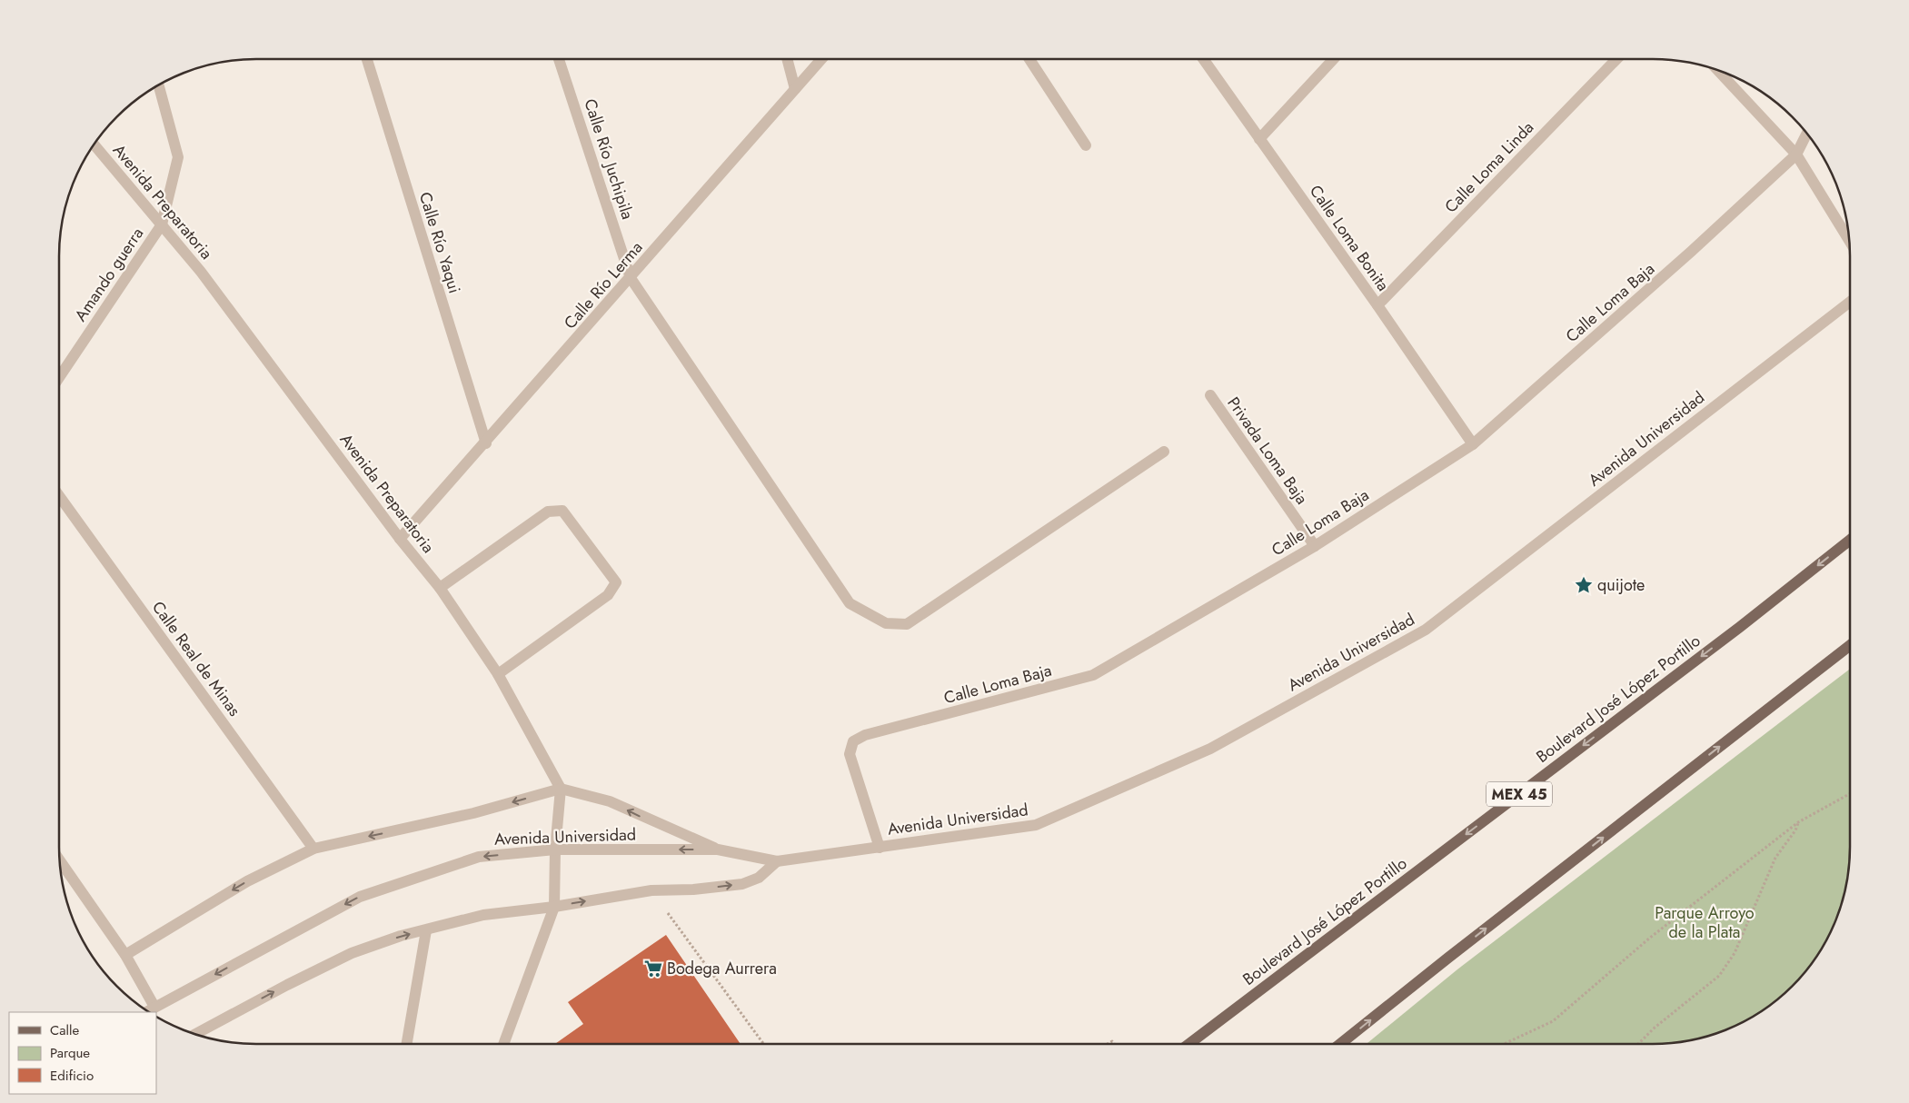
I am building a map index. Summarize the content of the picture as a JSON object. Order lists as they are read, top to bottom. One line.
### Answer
{"streets":{"main road":["Boulevard José López Portillo","MEX 45"],"street":["Calle Río Juchipila","Calle Loma Linda","Avenida Preparatoria","Calle Loma Bonita","Calle Río Yaqui","Amando guerra","Calle Río Lerma","Calle Loma Baja","Avenida Universidad","Privada Loma Baja","Calle Real de Minas"]},"crossings":[["Calle Río Juchipila","Calle Río Lerma"],["Calle Loma Linda","Calle Loma Bonita"],["Avenida Preparatoria","Amando guerra"],["Avenida Preparatoria","Calle Río Lerma"],["Calle Loma Bonita","Calle Loma Baja"],["Calle Río Yaqui","Calle Río Lerma"],["Calle Loma Baja","Avenida Universidad"],["Calle Loma Baja","Privada Loma Baja"]],"parks":["Parque Arroyo de la Plata"],"places":{"place":["quijote"],"supermarket":["Bodega Aurrera"]},"legend":["Calle","Parque","Edificio"]}
